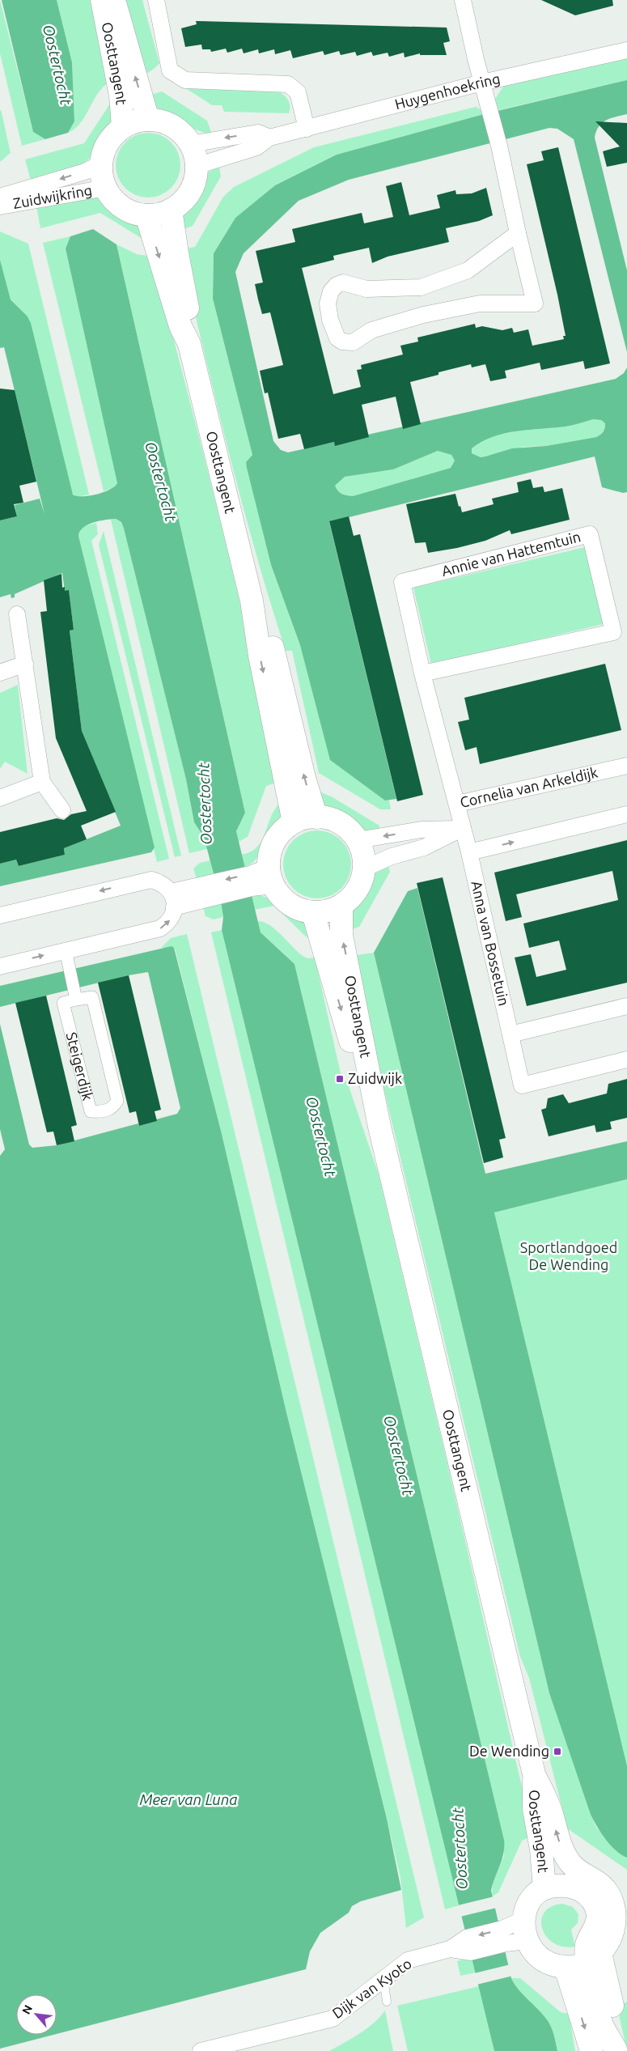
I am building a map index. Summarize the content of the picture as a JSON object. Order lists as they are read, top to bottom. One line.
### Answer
{"streets":{"main road":["Oosttangent"],"street":["Huygenhoekring","Zuidwijkring","Annie van Hattemtuin","Cornelia van Arkeldijk","Anna van Bossetuin","Steigerdijk","Dijk van Kyoto"]},"crossings":[["Oosttangent","Huygenhoekring"],["Oosttangent","Zuidwijkring"],["Oosttangent","Cornelia van Arkeldijk"],["Huygenhoekring","Zuidwijkring"],["Annie van Hattemtuin","Cornelia van Arkeldijk"],["Cornelia van Arkeldijk","Anna van Bossetuin"]],"water":["Oostertocht","Meer van Luna"],"parks":["Sportlandgoed De Wending"],"places":{"transit":["Zuidwijk","De Wending"]},"north":"top left"}
